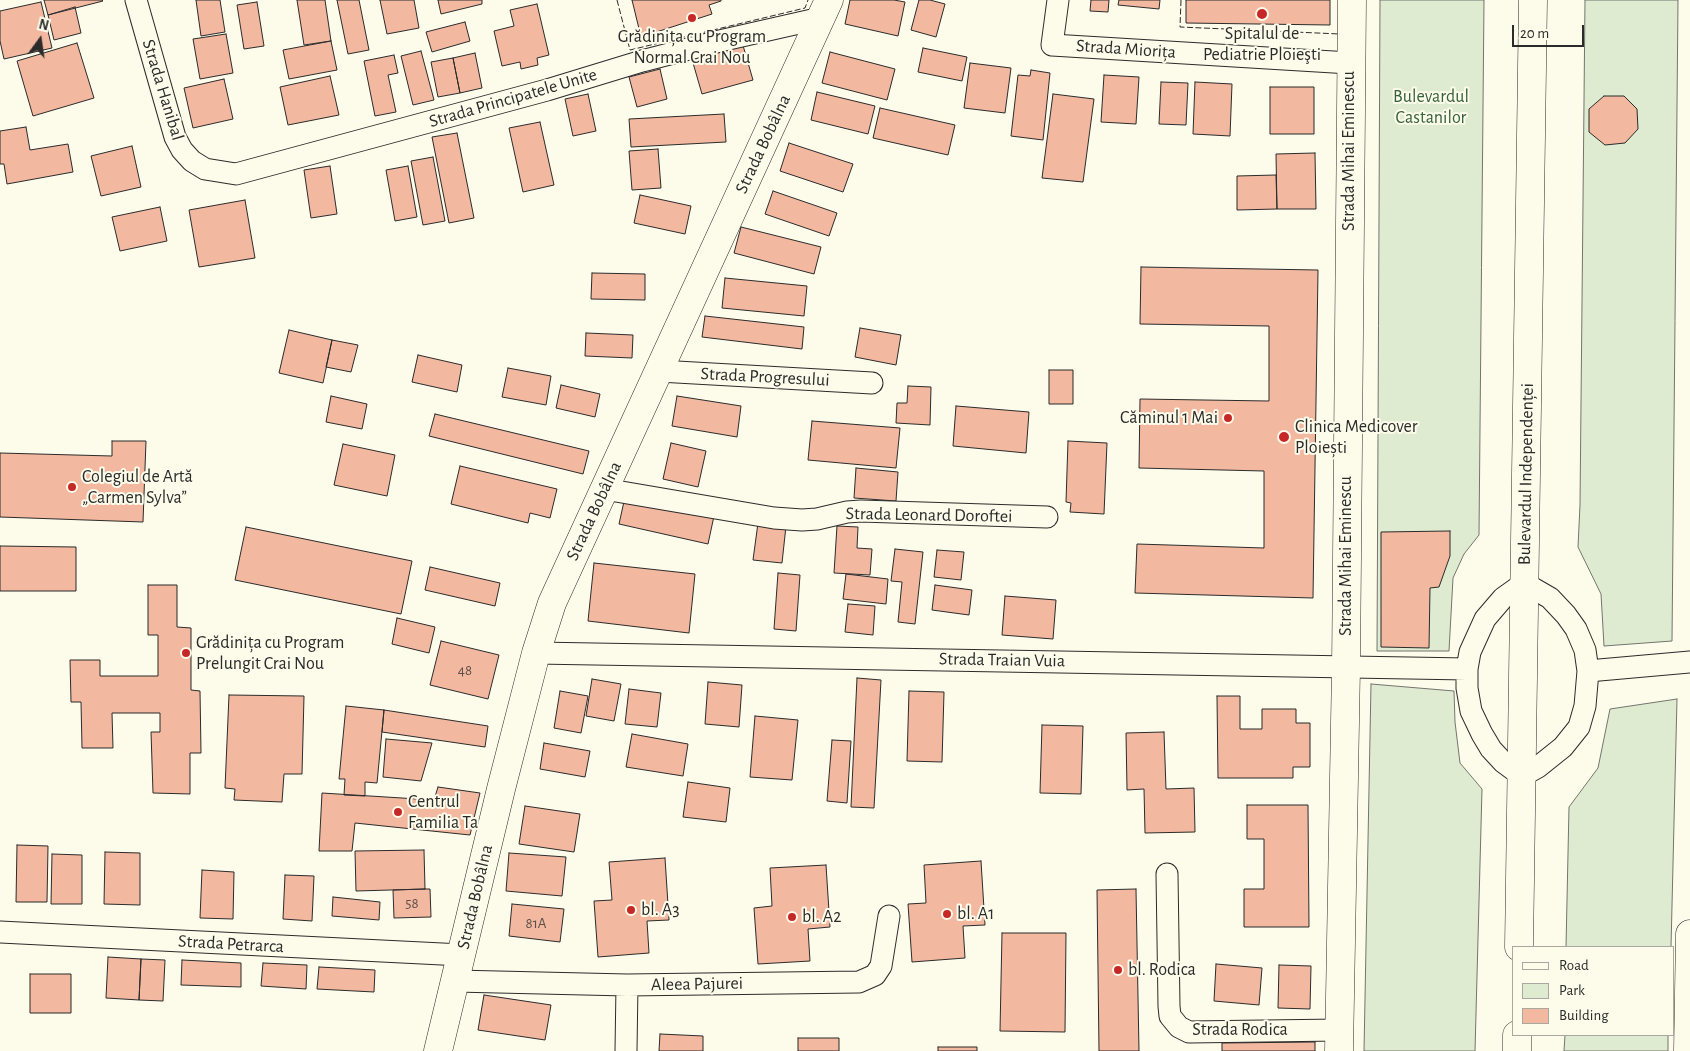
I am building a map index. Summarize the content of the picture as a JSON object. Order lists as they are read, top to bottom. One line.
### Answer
{"streets":{"main road":["Strada Bobâlna","Strada Mihai Eminescu","Bulevardul Independenței"],"street":["Strada Miorița","Strada Hanibal","Strada Principatele Unite","Strada Progresului","Strada Leonard Doroftei","Strada Traian Vuia","Strada Petrarca","Aleea Pajurei","Strada Rodica"]},"crossings":[["Strada Miorița","Strada Mihai Eminescu"],["Strada Hanibal","Strada Principatele Unite"],["Strada Principatele Unite","Strada Bobâlna"],["Strada Bobâlna","Strada Progresului"],["Strada Bobâlna","Strada Leonard Doroftei"],["Strada Bobâlna","Strada Traian Vuia"],["Strada Bobâlna","Strada Petrarca"],["Strada Bobâlna","Aleea Pajurei"],["Strada Mihai Eminescu","Strada Traian Vuia"],["Strada Mihai Eminescu","Strada Rodica"],["Strada Petrarca","Aleea Pajurei"]],"parks":["Bulevardul Castanilor"],"places":["Spitalul de Pediatrie Ploieşti","Grădinița cu Program Normal Crai Nou","Căminul 1 Mai","Clinica Medicover Ploiești","Colegiul de Artă „Carmen Sylva”","Grădinița cu Program Prelungit Crai Nou","Centrul Familia Ta","bl. A3","bl. A1","bl. A2","bl. Rodica"],"house_numbers":["48","58","81A"],"legend":["Road","Park","Building"],"scale_bar":"20 m","north":"top"}
